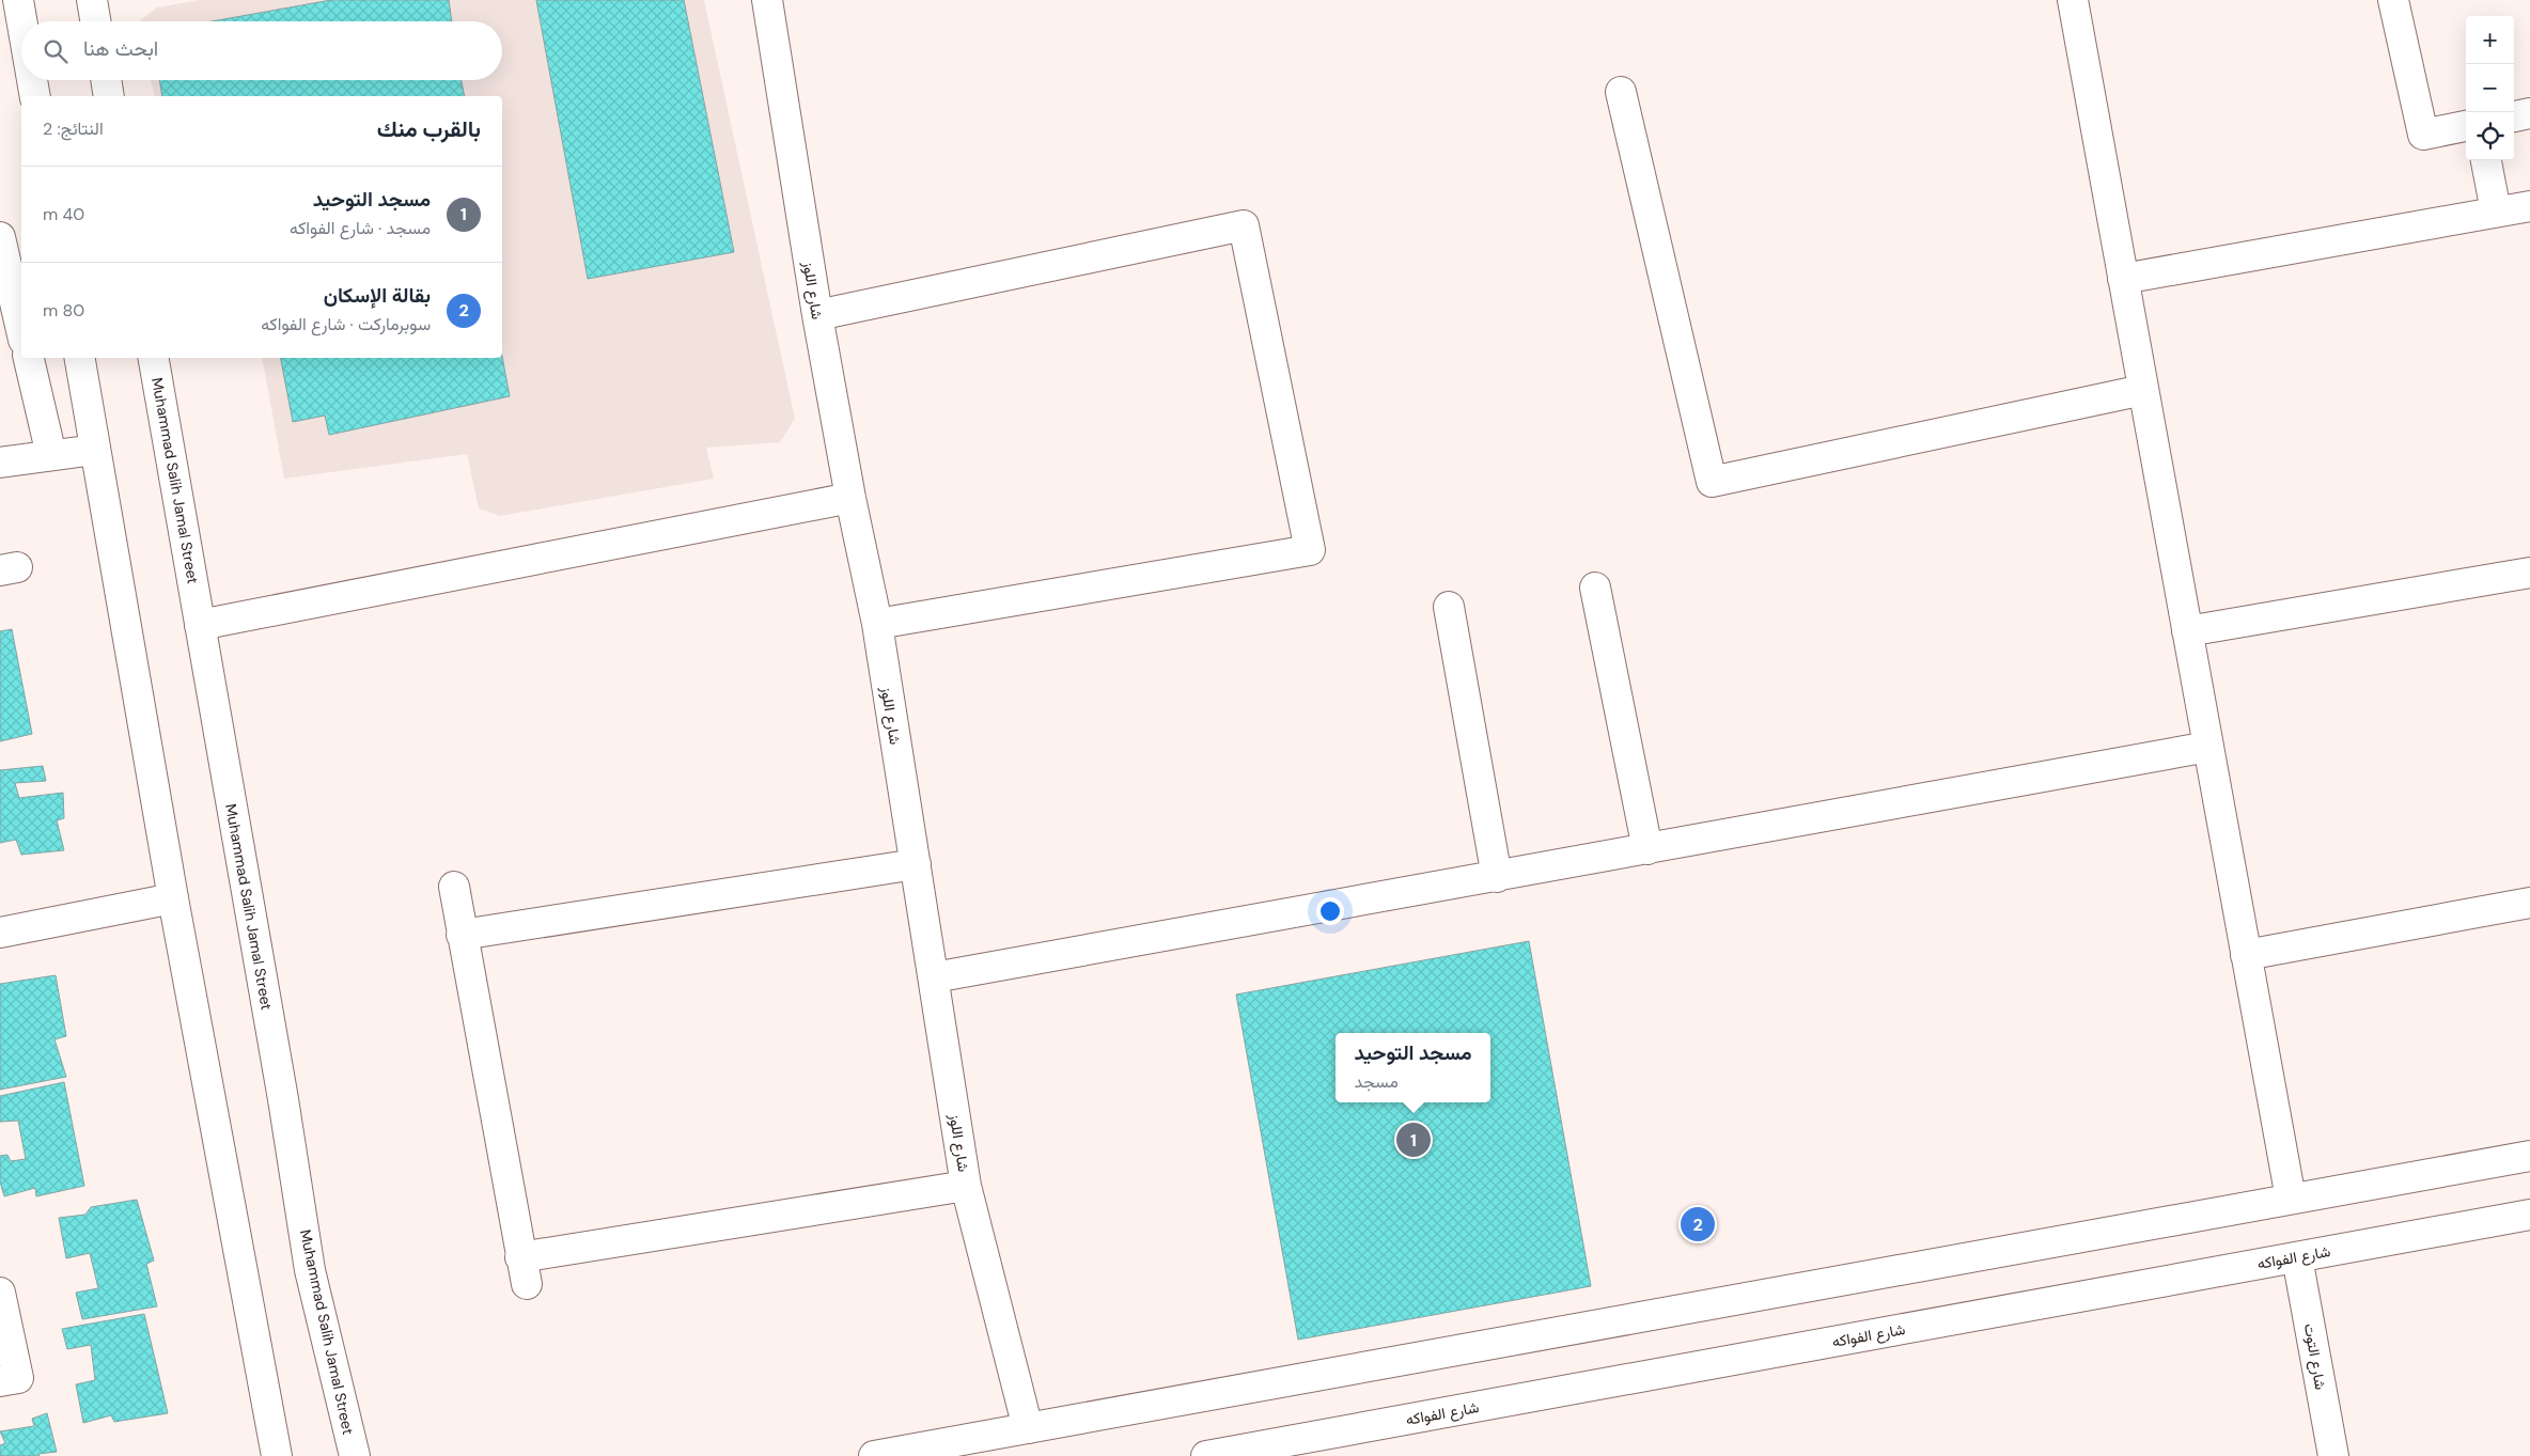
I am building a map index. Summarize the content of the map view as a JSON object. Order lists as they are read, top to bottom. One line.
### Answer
{"streets":{"street":["شارع اللوز","Muhammad Salih Jamal Street","شارع الفواكه","شارع التوت"]},"crossings":[["شارع الفواكه","شارع التوت"]],"page":{"map_buttons":["+","−"],"search":"ابحث هنا","heading":["بالقرب منك","النتائج: 2"],"list":[{"mark":"1","name":"مسجد التوحيد","note":"مسجد · شارع الفواكه","value":"40 m"},{"mark":"2","name":"بقالة الإسكان","note":"سوبرماركت · شارع الفواكه","value":"80 m"}],"popup":["مسجد التوحيد","مسجد"],"pins":["1","2"]}}
